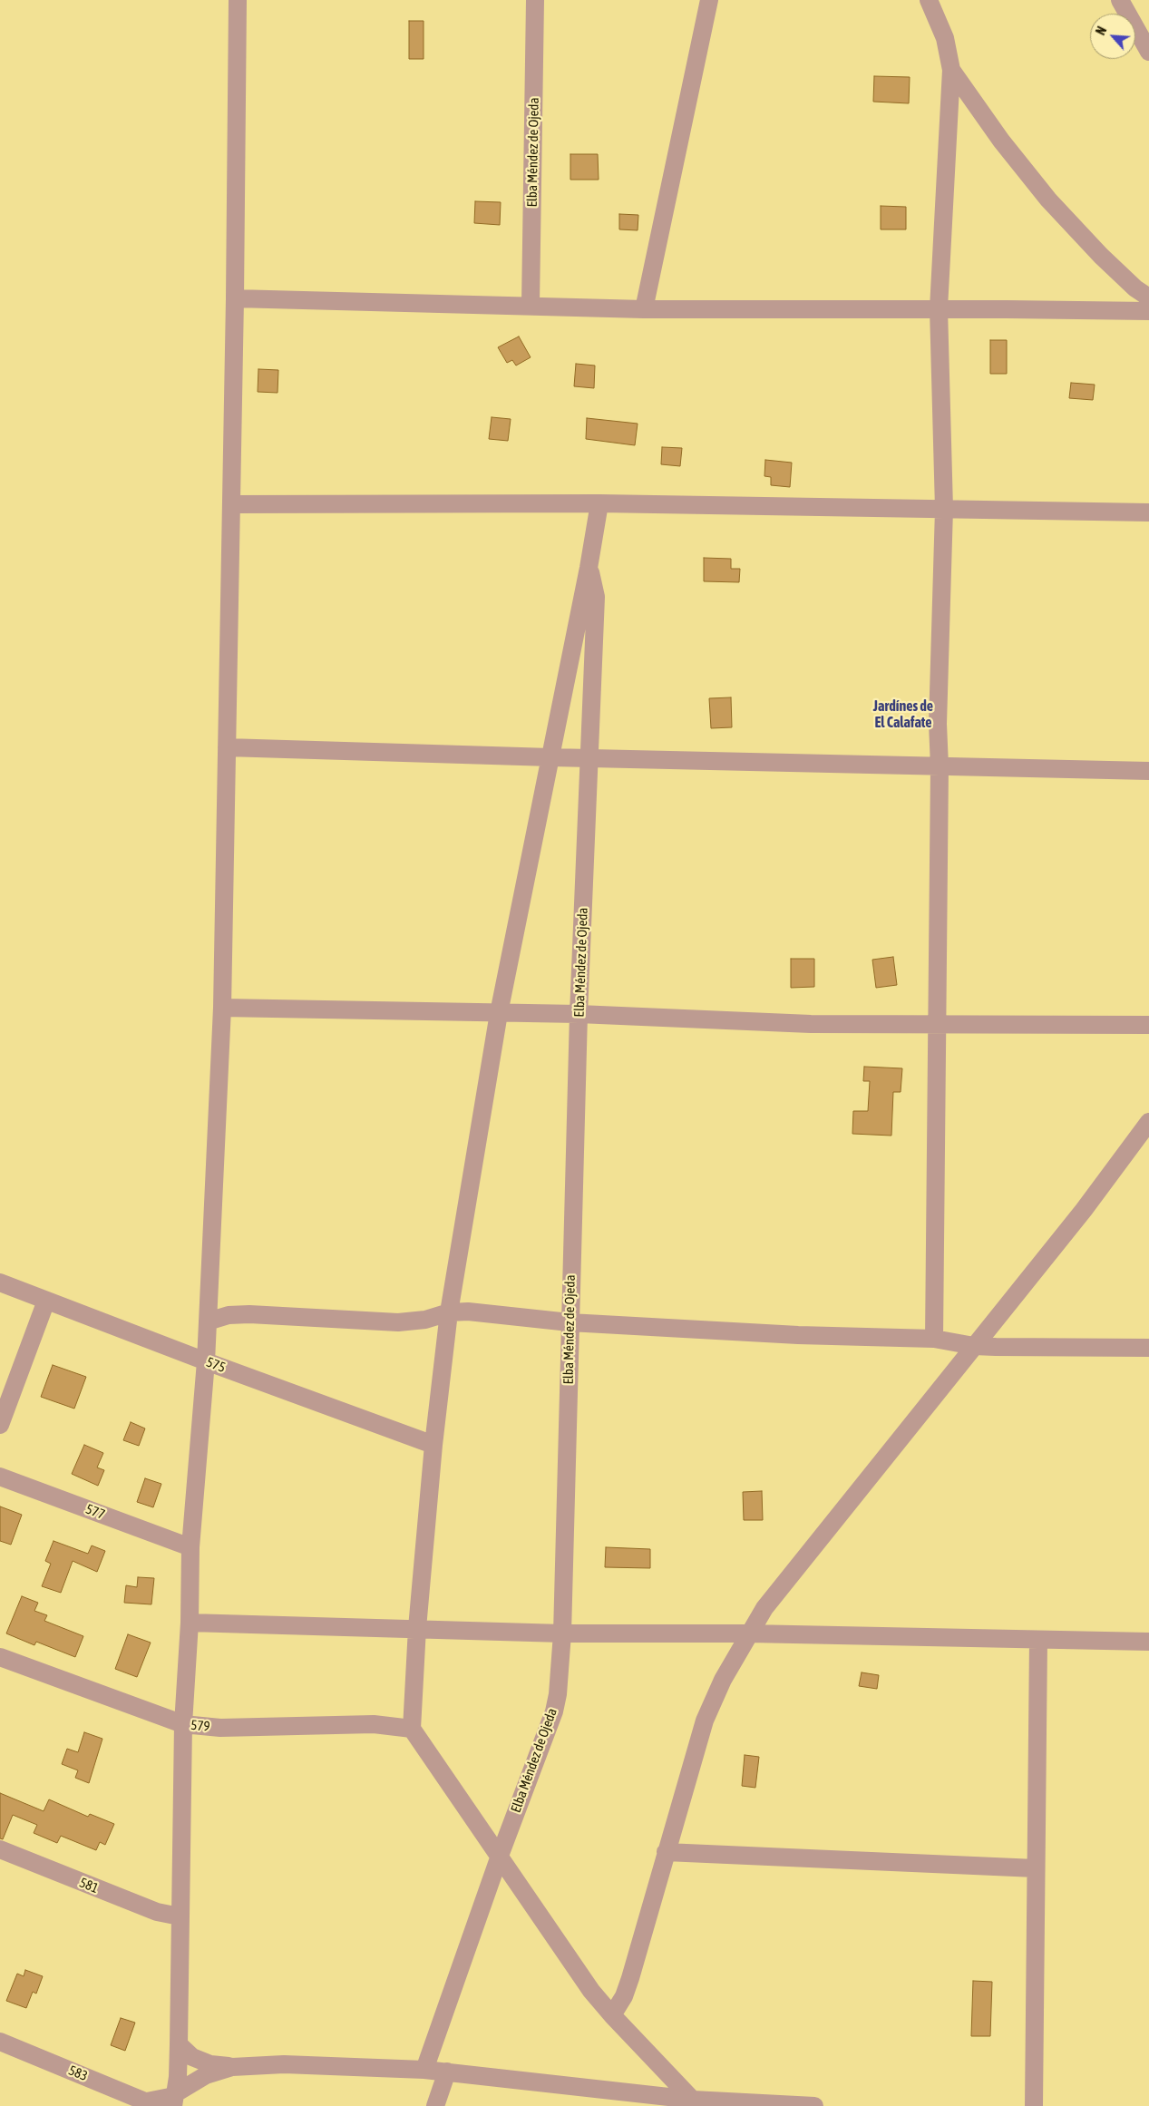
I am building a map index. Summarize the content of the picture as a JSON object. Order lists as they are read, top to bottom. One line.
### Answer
{"streets":{"street":["Elba Méndez de Ojeda","575","577","579","581","583"]},"districts":["Jardínes de El Calafate"],"north":"top left"}
